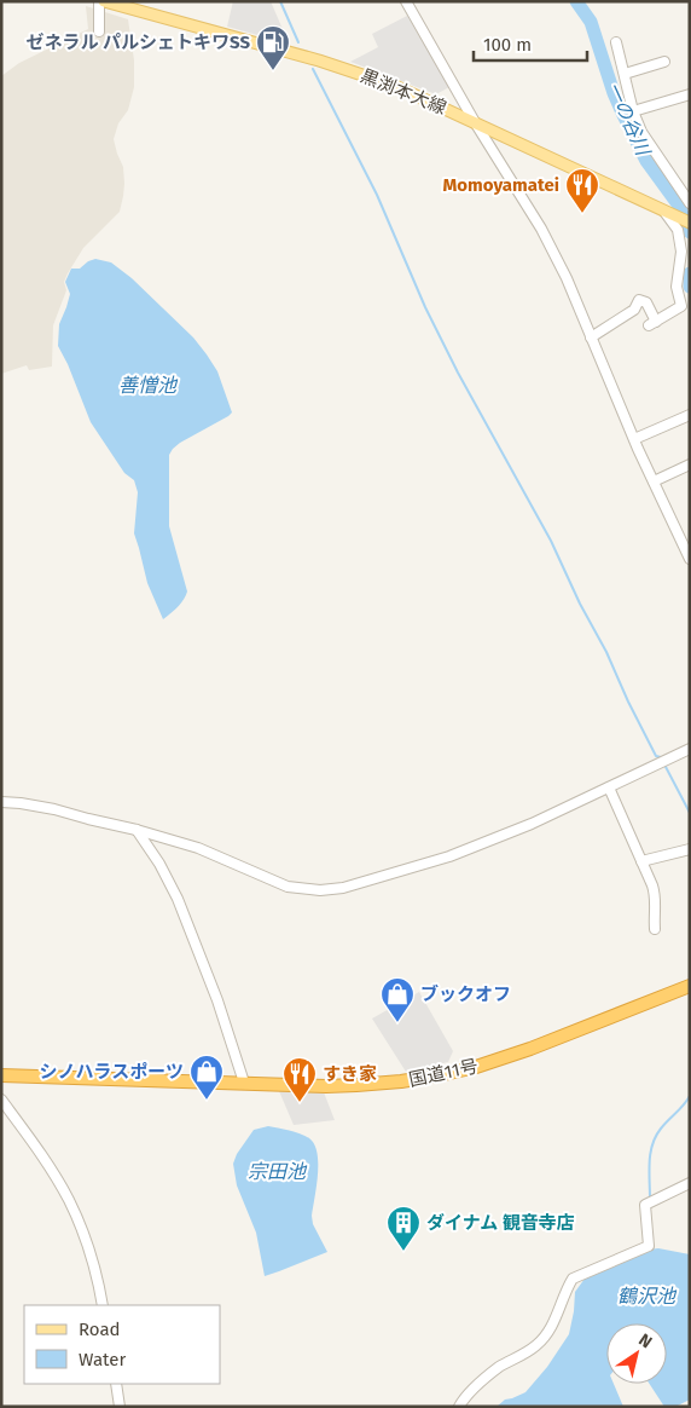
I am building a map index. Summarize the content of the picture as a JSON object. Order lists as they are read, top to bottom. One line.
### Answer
{"streets":{"highway":["国道11号"],"main road":["黒渕本大線"]},"water":["一の谷川","善憎池","宗田池","鶴沢池"],"places":{"fuel station":["ゼネラル パルシェトキワSS"],"restaurant":["Momoyamatei","すき家"],"shop":["ブックオフ","シノハラスポーツ"],"building":["ダイナム 観音寺店"]},"legend":["Road","Water"],"scale_bar":"100 m","north":"top right"}
